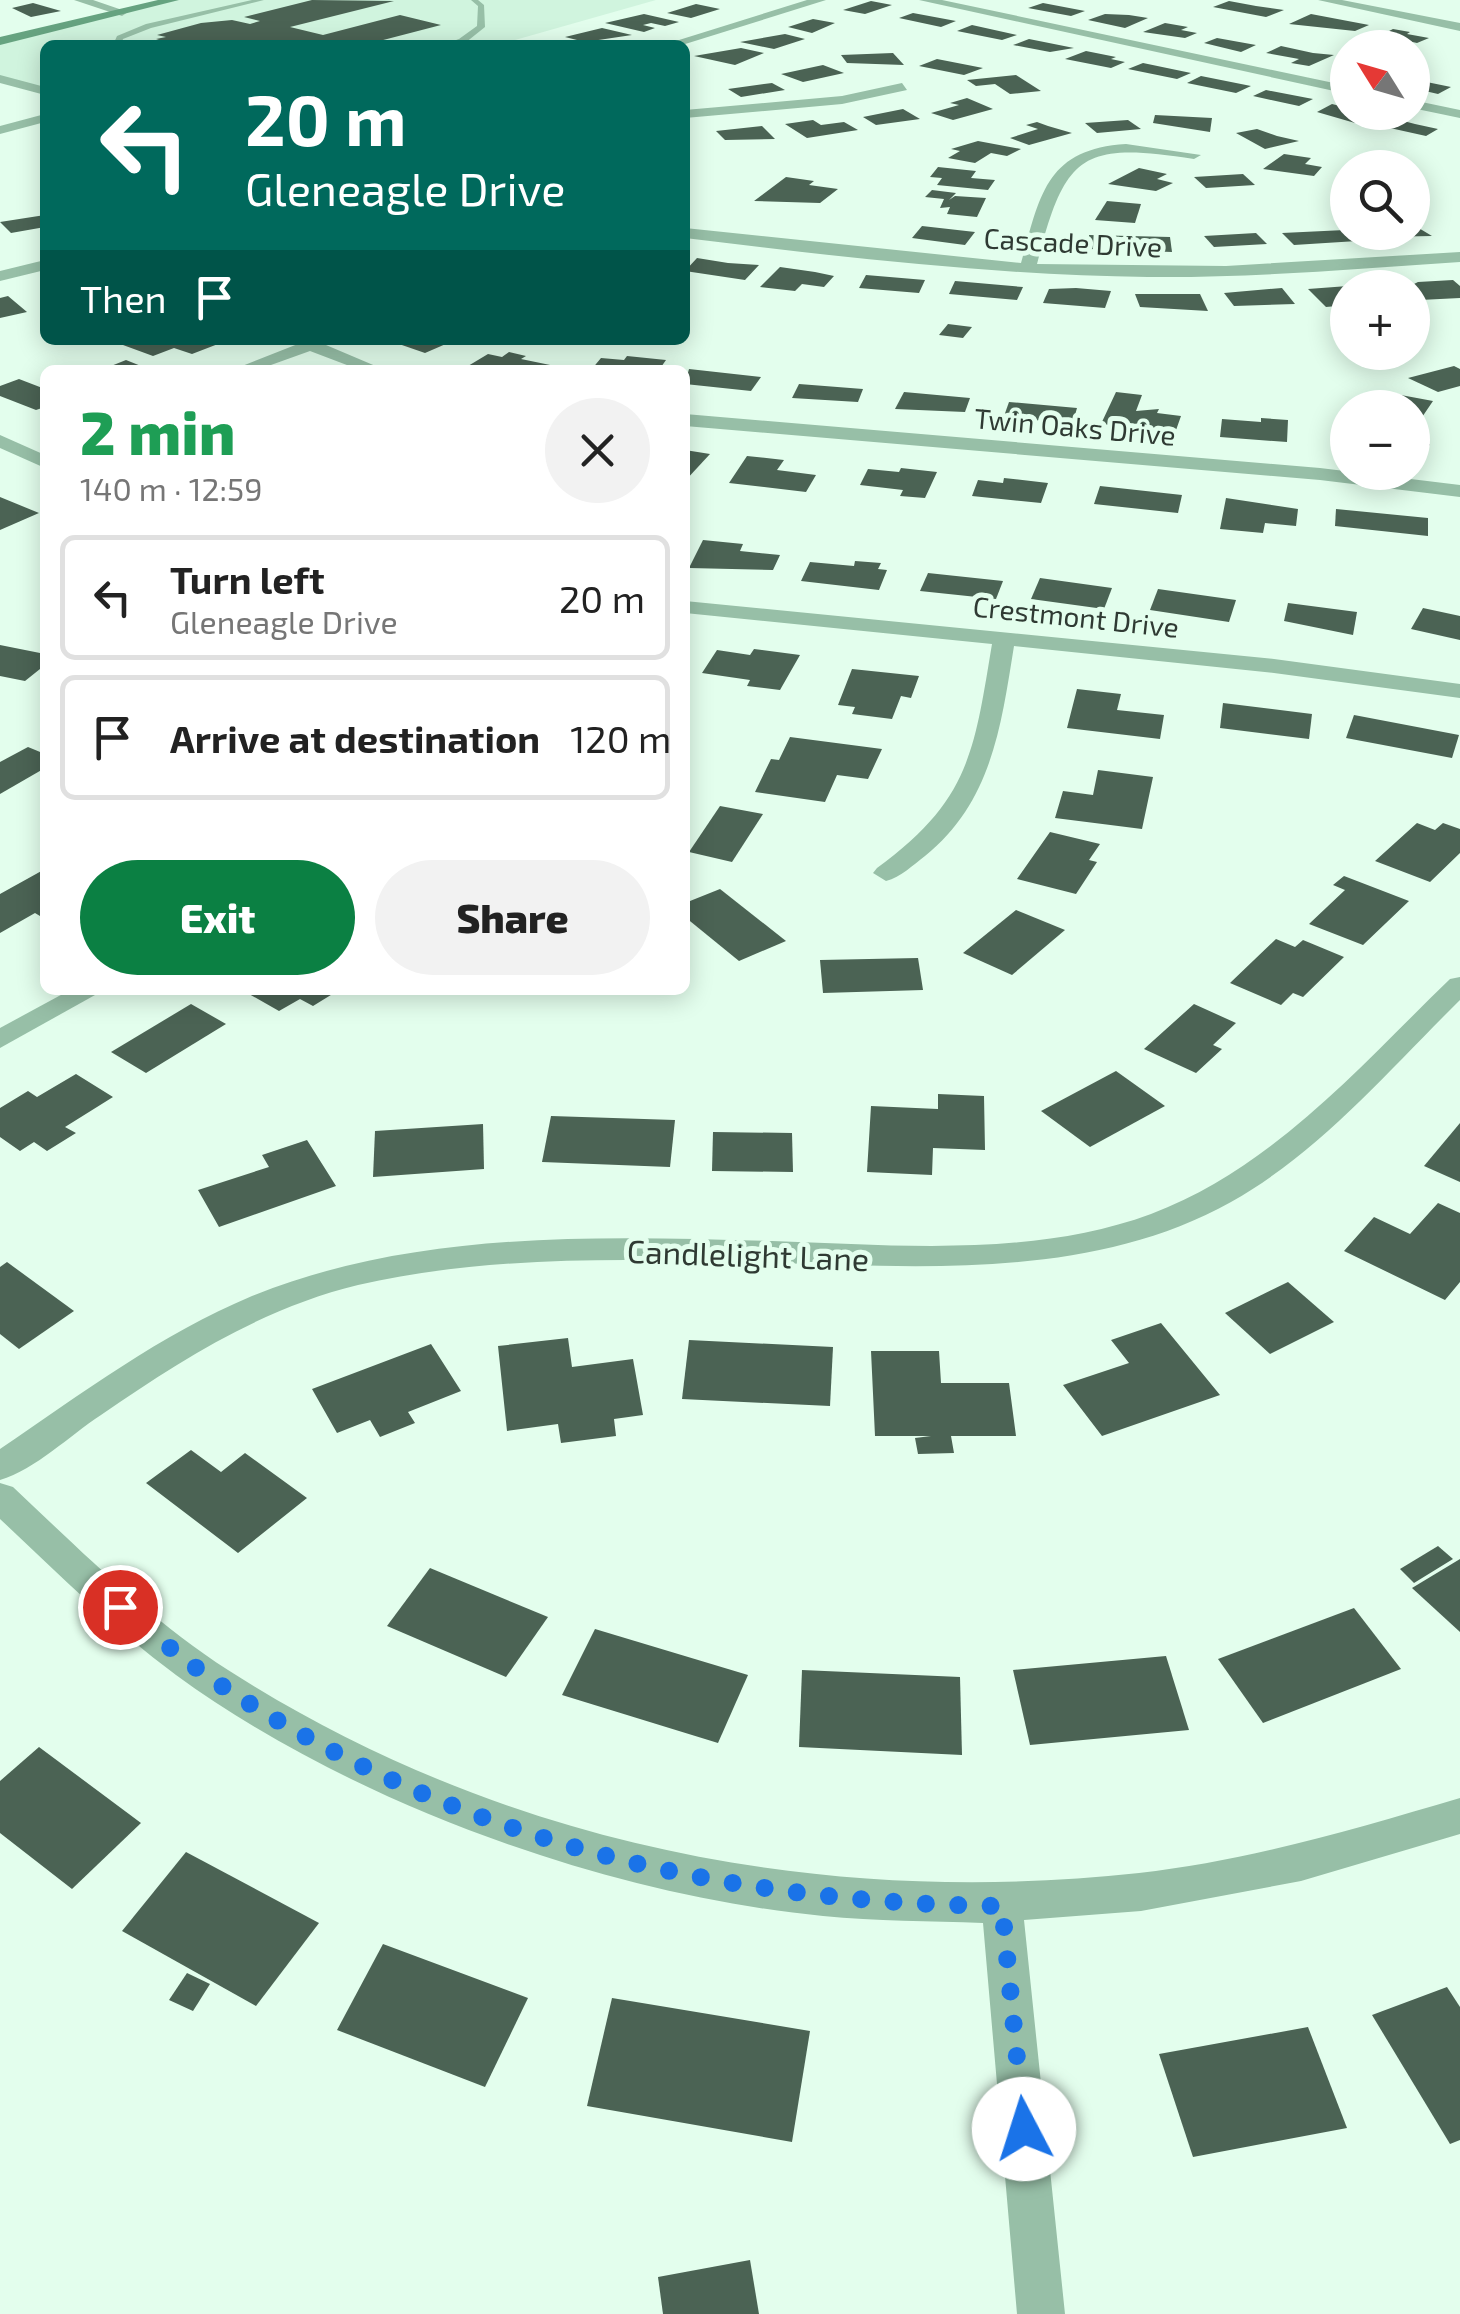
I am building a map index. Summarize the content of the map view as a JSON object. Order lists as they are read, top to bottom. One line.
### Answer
{"streets":{"street":["Cascade Drive","Twin Oaks Drive","Crestmont Drive","Candlelight Lane"]},"north":"top left","page":{"map_buttons":["+","−"],"turn":["20 m","Gleneagle Drive"],"then":"Then","heading":["2 min","140 m · 12:59"],"list":[{"name":"Turn left","note":"Gleneagle Drive","value":"20 m"},{"name":"Arrive at destination","value":"120 m"}],"buttons":["Exit","Share"]}}
